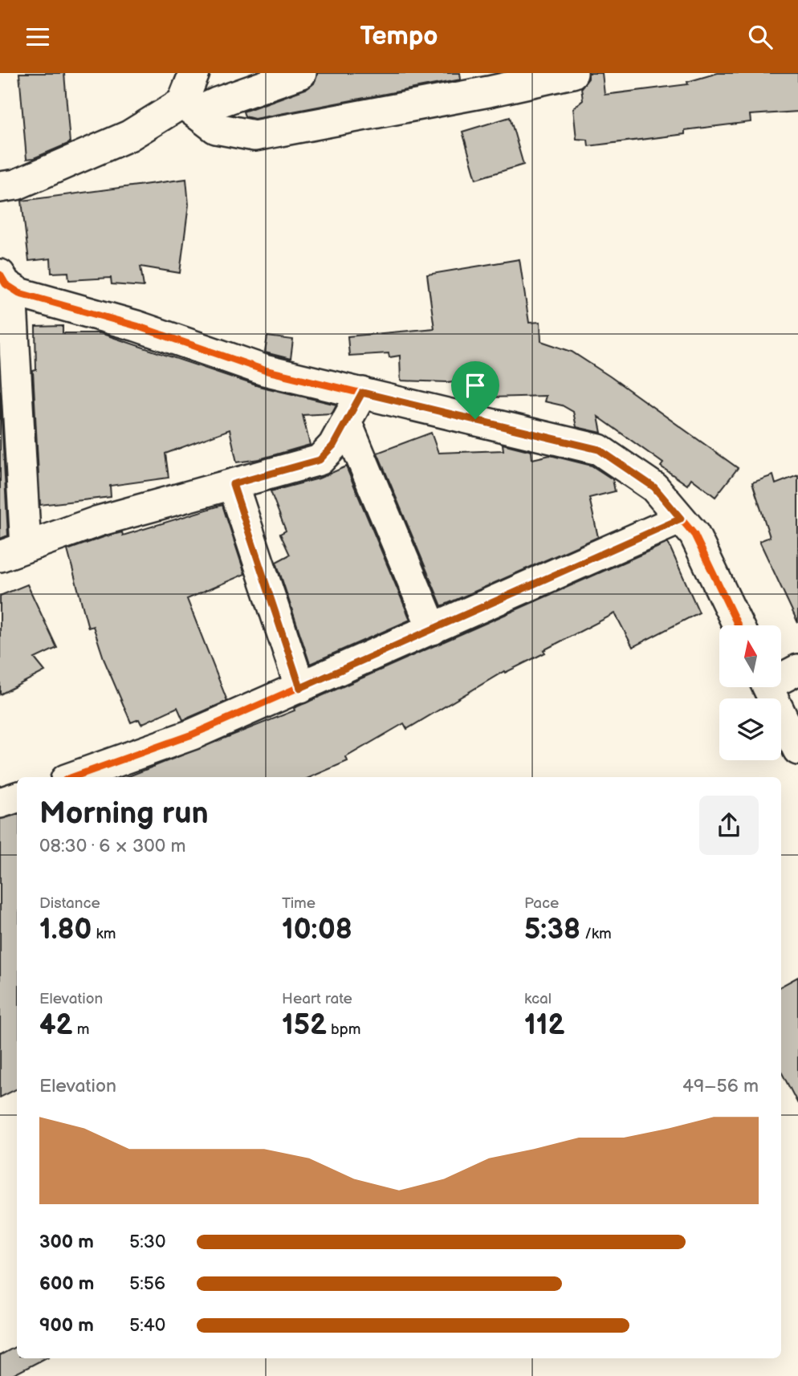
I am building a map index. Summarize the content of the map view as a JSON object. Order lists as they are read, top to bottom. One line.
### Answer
{"north":"top","page":{"header":"Tempo","heading":["Morning run","08:30 · 6 × 300 m"],"stats":[["Distance","1.80 km"],["Time","10:08"],["Pace","5:38 /km"],["Elevation","42 m"],["Heart rate","152 bpm"],["kcal","112"]],"chart":["Elevation","49–56 m"],"list":[{"name":"300 m","note":"5:30"},{"name":"600 m","note":"5:56"},{"name":"900 m","note":"5:40"}]}}
